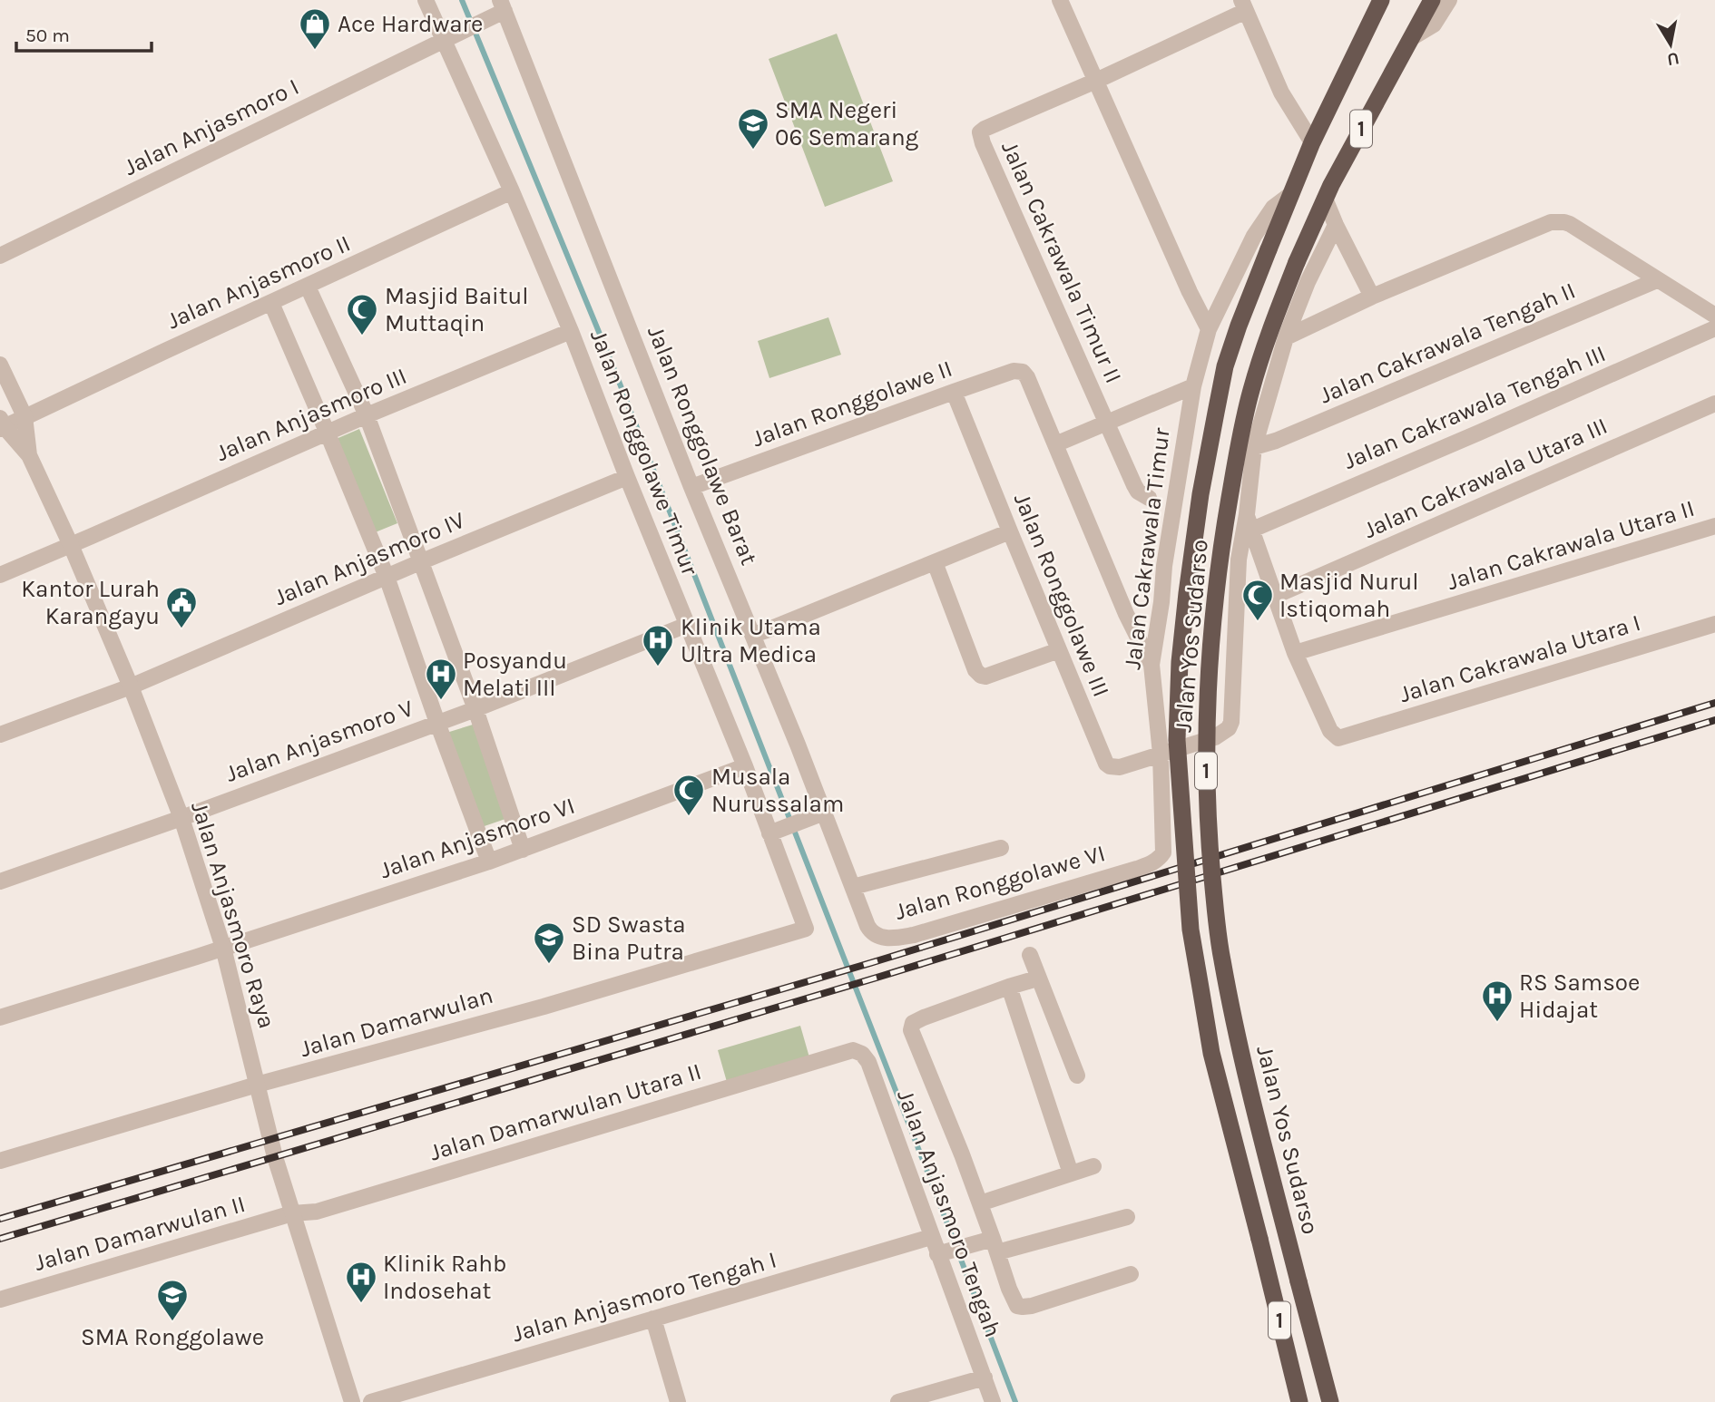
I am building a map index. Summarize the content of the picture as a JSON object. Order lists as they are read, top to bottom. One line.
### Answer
{"streets":{"highway":["1","Jalan Yos Sudarso"],"street":["Jalan Anjasmoro I","Jalan Cakrawala Timur II","Jalan Anjasmoro II","Jalan Cakrawala Tengah II","Jalan Ronggolawe II","Jalan Cakrawala Tengah III","Jalan Anjasmoro III","Jalan Ronggolawe Barat","Jalan Ronggolawe Timur","Jalan Cakrawala Utara III","Jalan Cakrawala Utara II","Jalan Cakrawala Timur","Jalan Anjasmoro IV","Jalan Ronggolawe III","Jalan Cakrawala Utara I","Jalan Anjasmoro V","Jalan Anjasmoro VI","Jalan Ronggolawe VI","Jalan Anjasmoro Raya","Jalan Damarwulan","Jalan Damarwulan Utara II","Jalan Anjasmoro Tengah","Jalan Damarwulan II","Jalan Anjasmoro Tengah I"]},"crossings":[["Jalan Anjasmoro I","Jalan Ronggolawe Barat"],["Jalan Anjasmoro I","Jalan Ronggolawe Timur"],["1","Jalan Cakrawala Timur"],["1","Jalan Yos Sudarso"],["Jalan Cakrawala Timur II","Jalan Ronggolawe II"],["Jalan Cakrawala Timur II","Jalan Cakrawala Timur"],["Jalan Anjasmoro II","Jalan Ronggolawe Timur"],["Jalan Anjasmoro II","Jalan Anjasmoro Raya"],["Jalan Ronggolawe II","Jalan Ronggolawe Barat"],["Jalan Ronggolawe II","Jalan Ronggolawe III"],["Jalan Anjasmoro III","Jalan Ronggolawe Timur"],["Jalan Anjasmoro III","Jalan Anjasmoro Raya"],["Jalan Ronggolawe Barat","Jalan Ronggolawe VI"],["Jalan Ronggolawe Timur","Jalan Anjasmoro IV"],["Jalan Ronggolawe Timur","Jalan Anjasmoro V"],["Jalan Ronggolawe Timur","Jalan Anjasmoro VI"],["Jalan Ronggolawe Timur","Jalan Damarwulan"],["Jalan Cakrawala Utara II","Jalan Cakrawala Utara I"],["Jalan Cakrawala Timur","Jalan Ronggolawe III"],["Jalan Cakrawala Timur","Jalan Yos Sudarso"],["Jalan Cakrawala Timur","Jalan Ronggolawe VI"],["Jalan Anjasmoro IV","Jalan Anjasmoro Raya"],["Jalan Anjasmoro V","Jalan Anjasmoro Raya"],["Jalan Anjasmoro VI","Jalan Anjasmoro Raya"],["Jalan Anjasmoro Raya","Jalan Damarwulan"],["Jalan Anjasmoro Raya","Jalan Damarwulan Utara II"],["Jalan Anjasmoro Raya","Jalan Damarwulan II"],["Jalan Damarwulan Utara II","Jalan Anjasmoro Tengah"],["Jalan Damarwulan Utara II","Jalan Damarwulan II"],["Jalan Anjasmoro Tengah","Jalan Anjasmoro Tengah I"]],"places":{"shop":["Ace Hardware"],"school or university":["SMA Negeri 06 Semarang","SD Swasta Bina Putra","SMA Ronggolawe"],"mosque":["Masjid Baitul Muttaqin","Masjid Nurul Istiqomah","Musala Nurussalam"],"public building":["Kantor Lurah Karangayu"],"hospital":["Klinik Utama Ultra Medica","Posyandu Melati III","RS Samsoe Hidajat","Klinik Rahb Indosehat"]},"scale_bar":"50 m","north":"bottom"}
